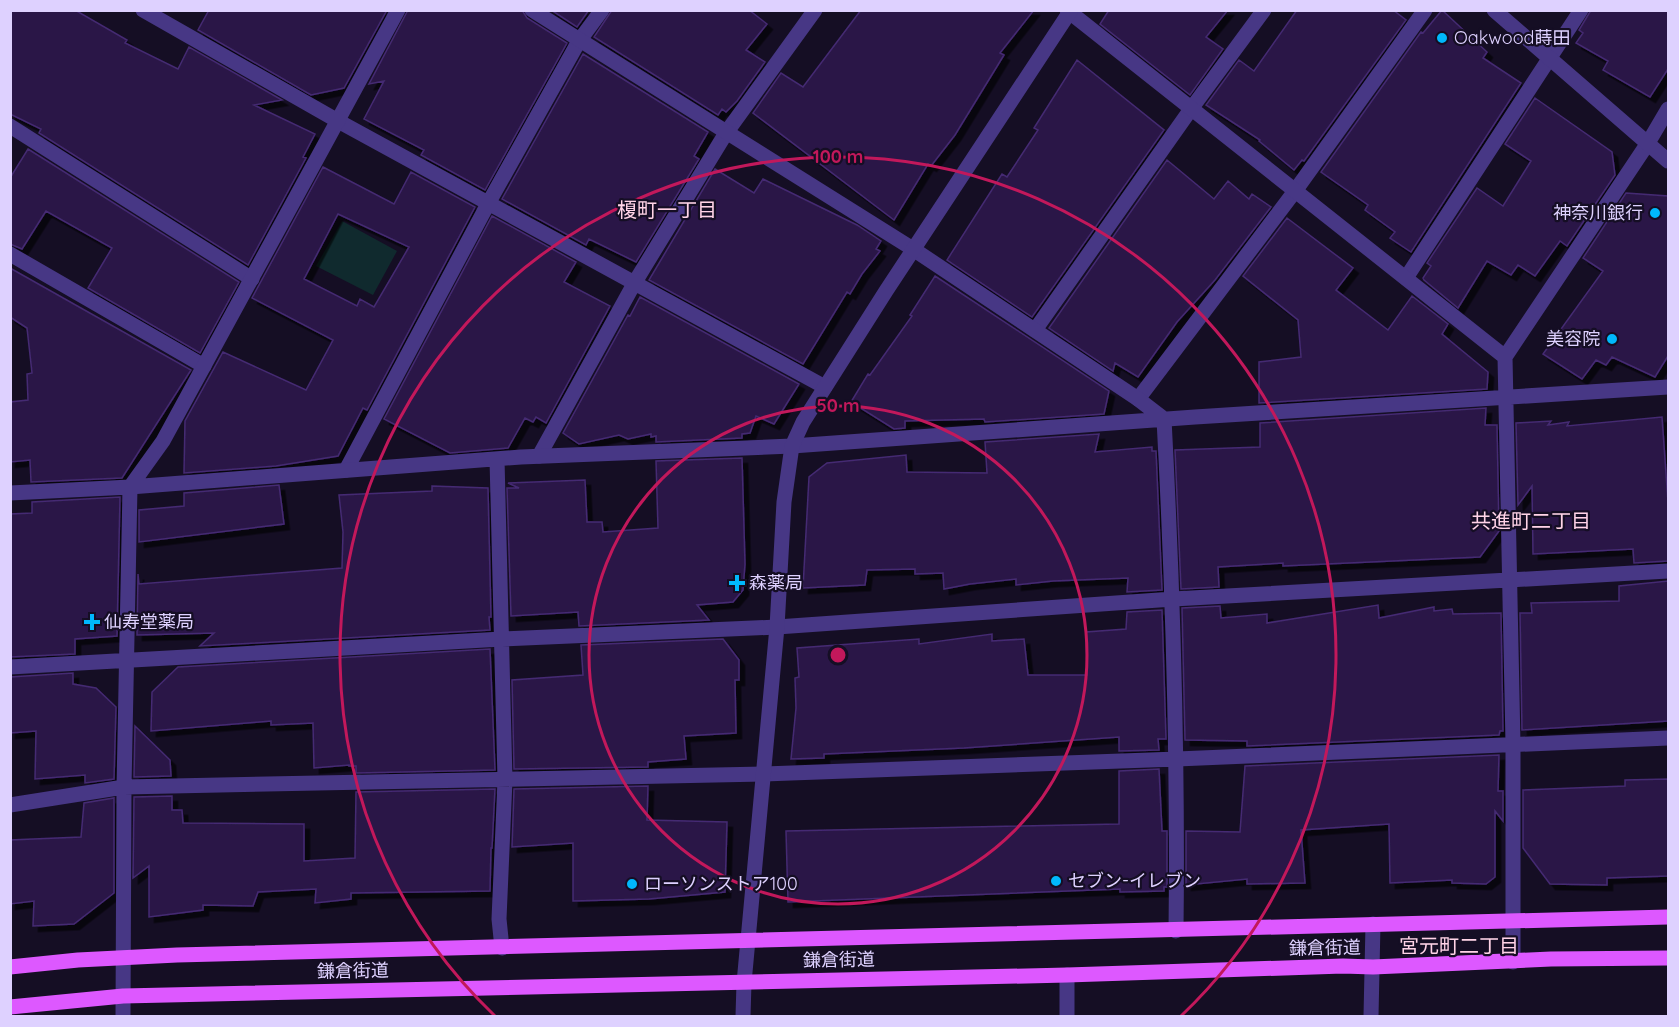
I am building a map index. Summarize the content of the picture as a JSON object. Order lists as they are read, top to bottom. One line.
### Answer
{"streets":{"main road":["鎌倉街道"]},"districts":["榎町一丁目","共進町二丁目","宮元町二丁目"],"places":{"other":["Oakwood蒔田","神奈川銀行","美容院","セブン-イレブン","ローソンストア100"],"health":["森薬局","仙寿堂薬局"]},"rings":["100 m","50 m"]}
